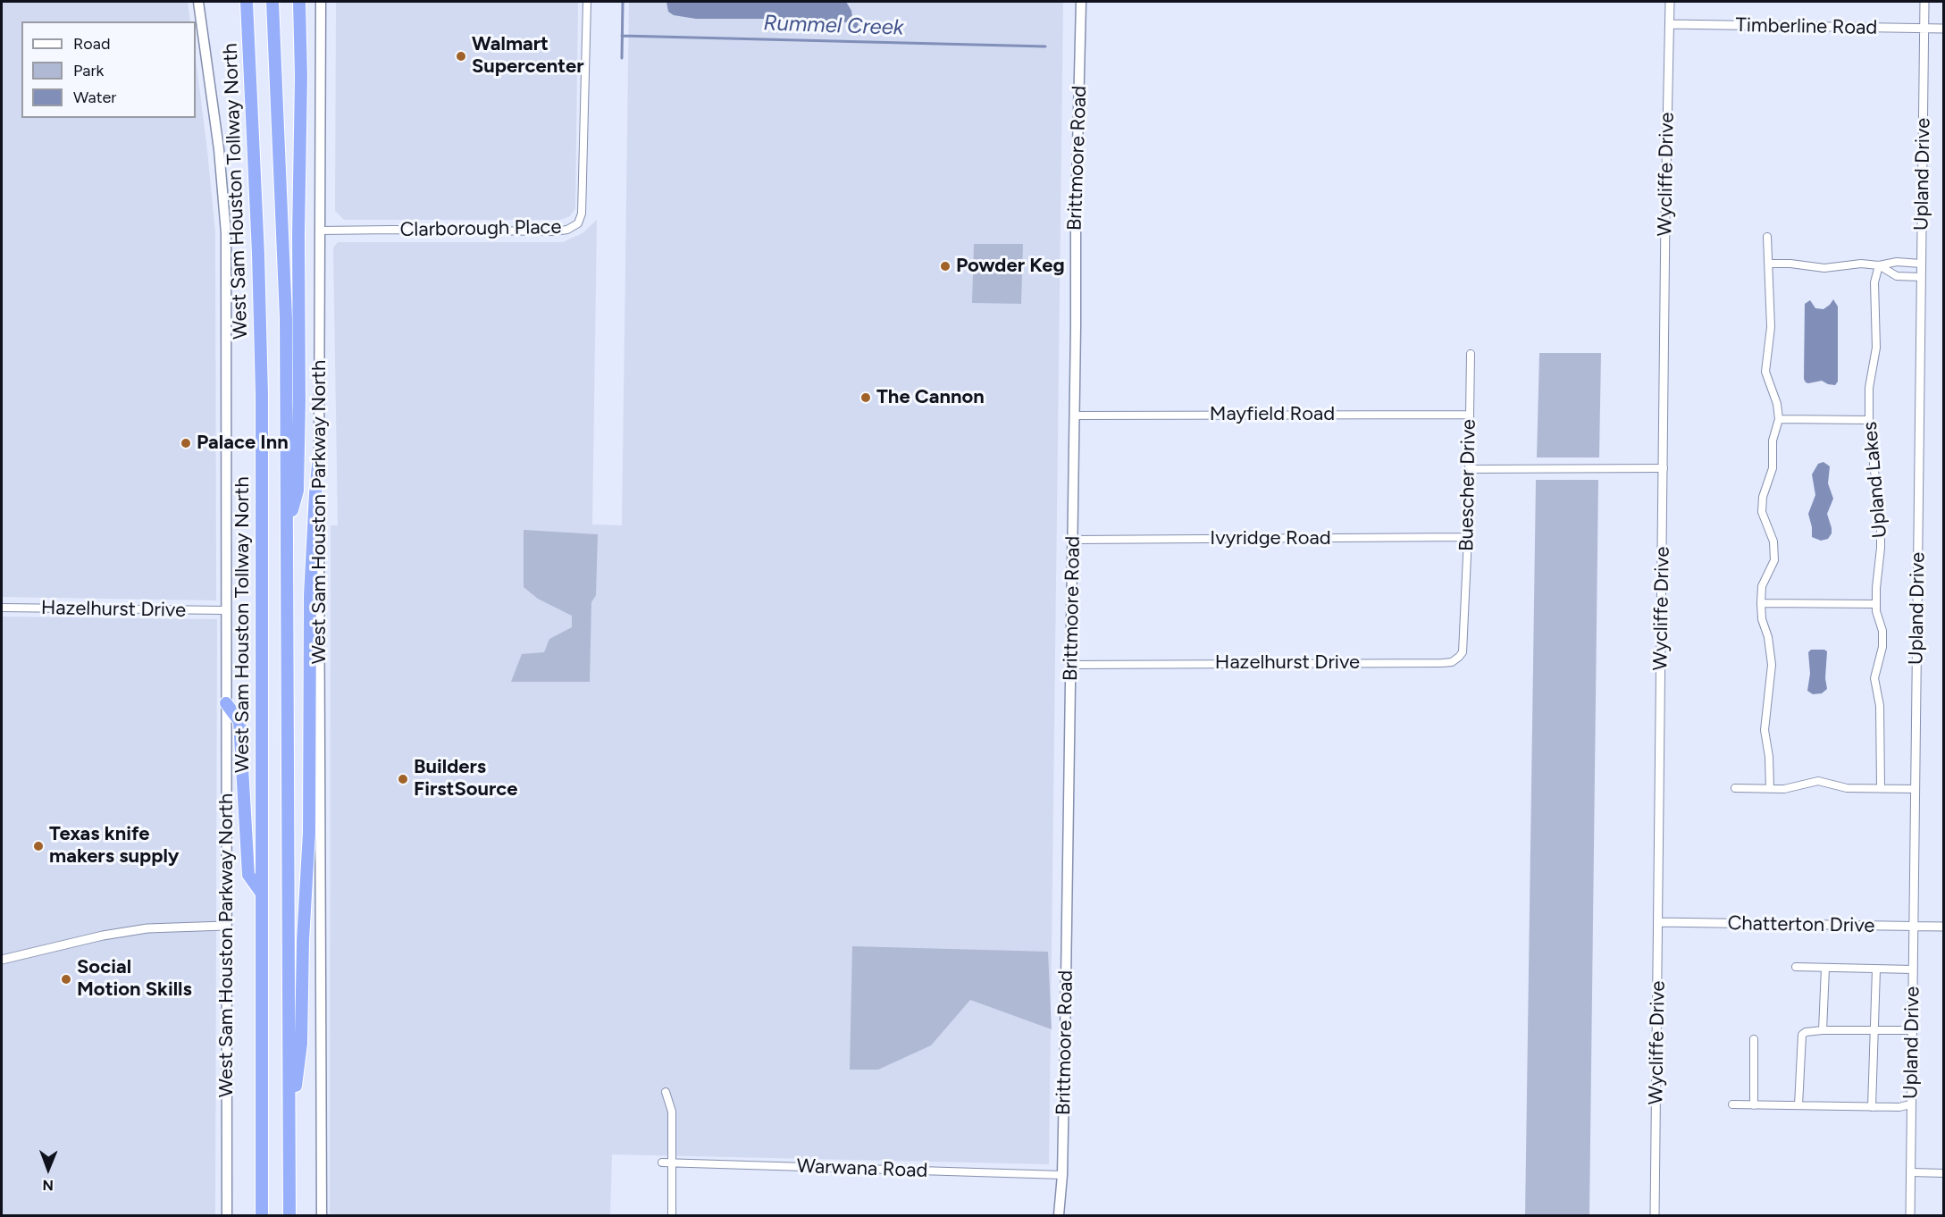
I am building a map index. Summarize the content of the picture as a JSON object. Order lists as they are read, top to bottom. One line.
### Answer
{"streets":{"highway":["West Sam Houston Tollway North"],"main road":["Brittmoore Road","West Sam Houston Parkway North"],"street":["Timberline Road","Wycliffe Drive","Upland Drive","Clarborough Place","Mayfield Road","Upland Lakes","Buescher Drive","Ivyridge Road","Hazelhurst Drive","Chatterton Drive","Warwana Road"]},"crossings":[["Timberline Road","Wycliffe Drive"],["Timberline Road","Upland Drive"],["Brittmoore Road","Mayfield Road"],["Brittmoore Road","Ivyridge Road"],["Brittmoore Road","Hazelhurst Drive"],["Brittmoore Road","Warwana Road"],["Wycliffe Drive","Chatterton Drive"],["Upland Drive","Chatterton Drive"],["Clarborough Place","West Sam Houston Parkway North"],["Mayfield Road","Buescher Drive"],["Buescher Drive","Ivyridge Road"],["Buescher Drive","Hazelhurst Drive"],["West Sam Houston Parkway North","Hazelhurst Drive"]],"water":["Rummel Creek"],"places":["Walmart Supercenter","Powder Keg","The Cannon","Palace Inn","Builders FirstSource","Texas knife makers supply","Social Motion Skills"],"legend":["Road","Park","Water"],"north":"bottom"}
